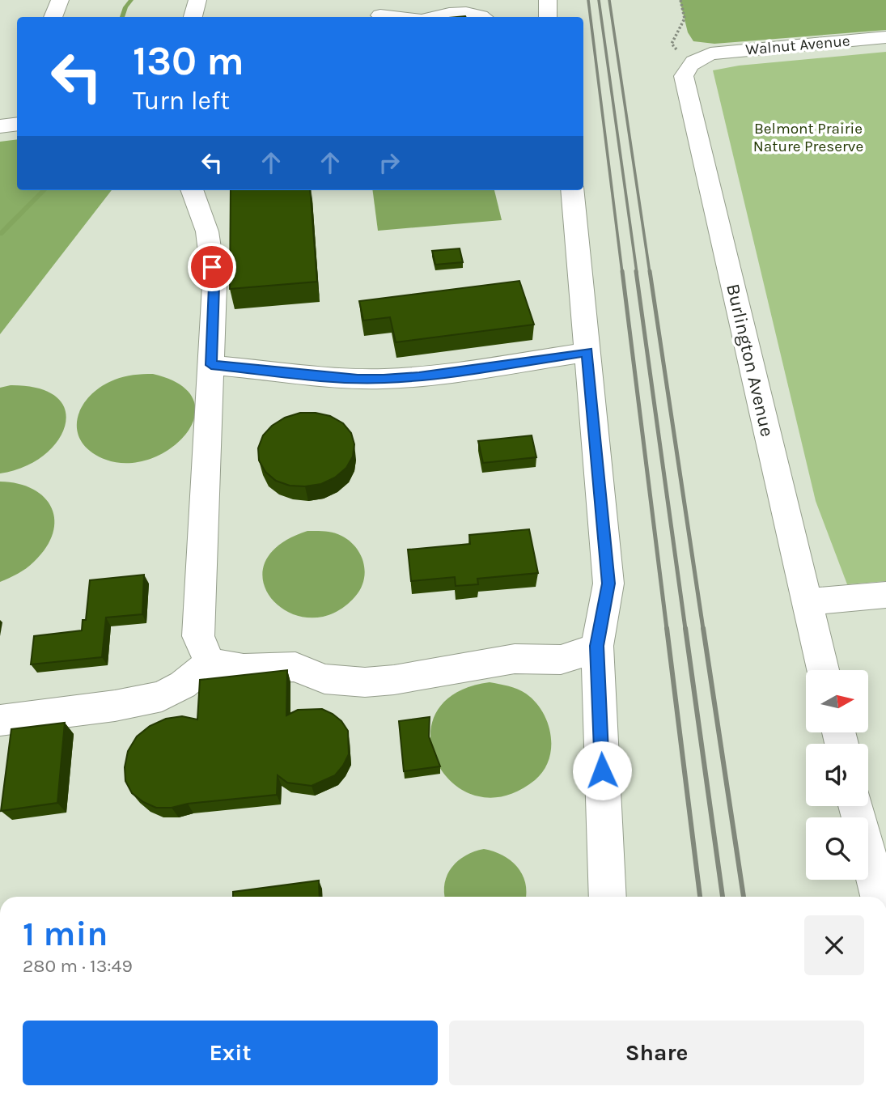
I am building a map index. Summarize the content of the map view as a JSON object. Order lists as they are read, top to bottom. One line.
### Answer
{"streets":{"street":["Walnut Avenue","Burlington Avenue"]},"crossings":[["Walnut Avenue","Burlington Avenue"]],"parks":["Belmont Prairie Nature Preserve"],"north":"right","page":{"turn":["130 m","Turn left"],"heading":["1 min","280 m · 13:49"],"buttons":["Exit","Share"]}}
